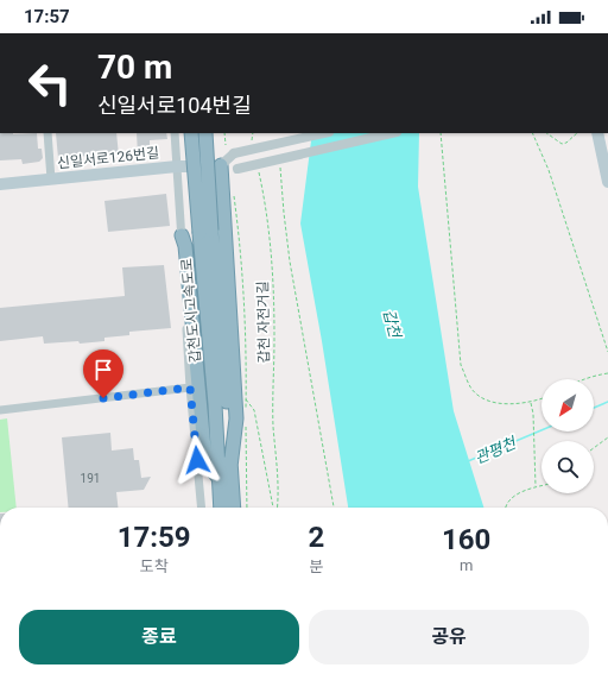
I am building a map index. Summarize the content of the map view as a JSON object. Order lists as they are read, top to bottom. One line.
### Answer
{"streets":{"highway":["갑천도시고속도로"],"main road":["신일서로126번길"],"path":["갑천 자전거길"]},"water":["갑천","관평천"],"house_numbers":["191"],"north":"bottom left","page":{"status":"17:57","turn":["70 m","신일서로104번길"],"eta":["17:59","도착","2","분","160","m"],"buttons":["종료","공유"]}}
